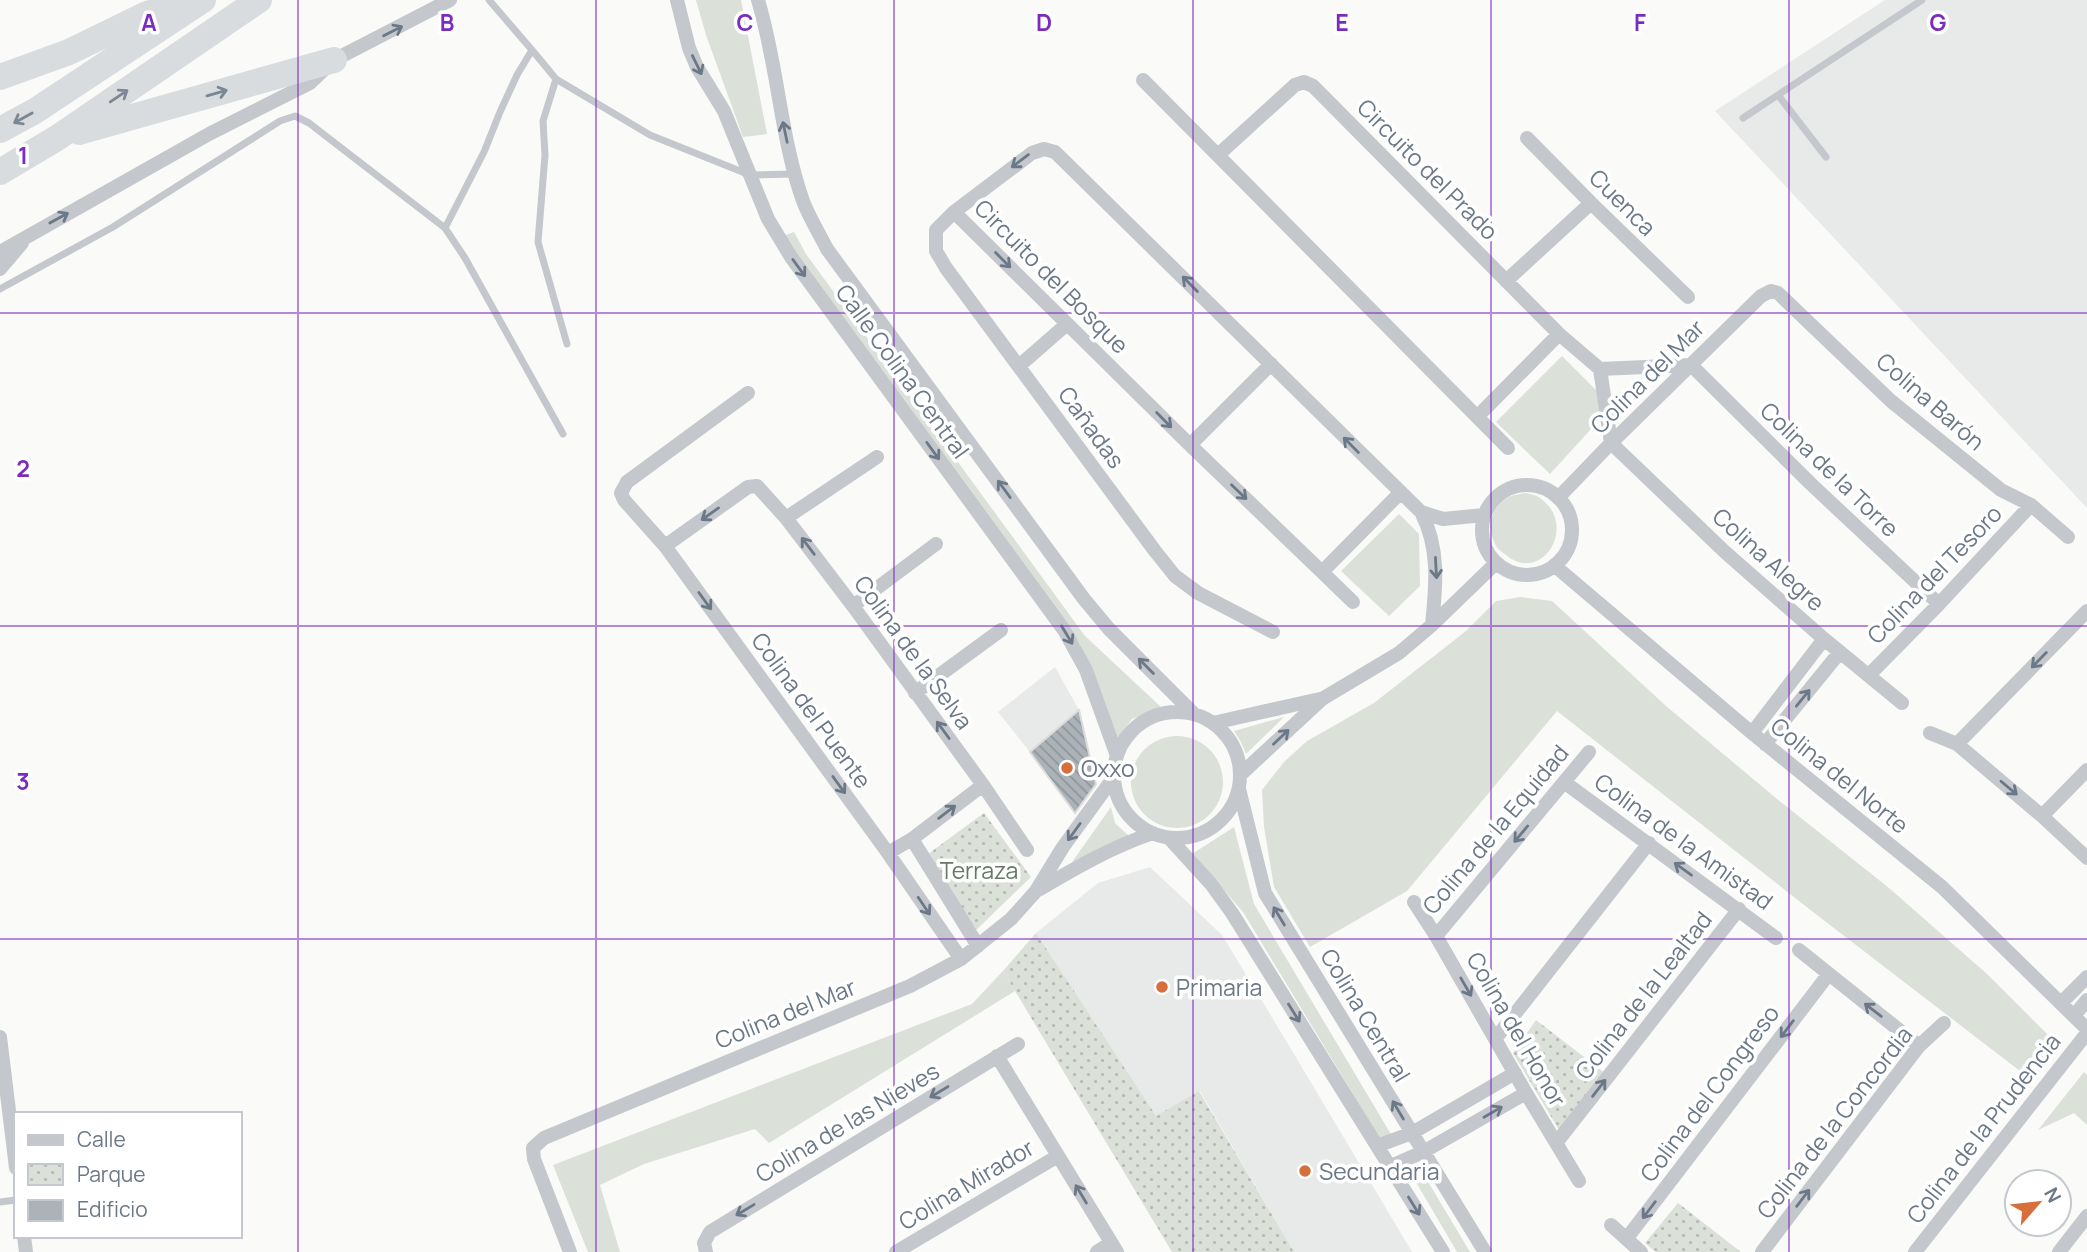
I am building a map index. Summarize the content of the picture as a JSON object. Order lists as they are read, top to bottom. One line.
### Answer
{"streets":{"street":["Circuito del Prado","Cuenca","Circuito del Bosque","Calle Colina Central","Colina del Mar","Colina Barón","Cañadas","Colina de la Torre","Colina Alegre","Colina del Tesoro","Colina de la Selva","Colina del Puente","Colina del Norte","Colina de la Equidad","Colina de la Amistad","Colina de la Lealtad","Colina Central","Colina del Honor","Colina del Congreso","Colina de las Nieves","Colina de la Concordia","Colina de la Prudencia","Colina Mirador"]},"crossings":[["Circuito del Bosque","Cañadas"],["Calle Colina Central","Colina del Mar"],["Calle Colina Central","Colina Central"],["Colina del Mar","Colina Barón"],["Colina del Mar","Colina de la Torre"],["Colina del Mar","Colina Alegre"],["Colina del Mar","Colina del Puente"],["Colina del Mar","Colina del Norte"],["Colina del Mar","Colina Central"],["Colina Barón","Colina del Tesoro"],["Colina de la Torre","Colina del Tesoro"],["Colina Alegre","Colina del Tesoro"],["Colina de la Selva","Colina del Puente"],["Colina del Norte","Colina de la Prudencia"],["Colina de la Equidad","Colina de la Amistad"],["Colina de la Equidad","Colina del Honor"],["Colina de la Amistad","Colina de la Lealtad"],["Colina de la Lealtad","Colina del Honor"]],"one_way":["Colina del Puente","Colina de la Amistad","Colina del Honor","Colina del Congreso","Colina de las Nieves","Colina de la Concordia"],"parks":["Terraza"],"places":["Oxxo","Primaria","Secundaria"],"legend":["Calle","Parque","Edificio"],"north":"top right","grid":{"columns":["A","B","C","D","E","F","G"],"rows":["1","2","3"]}}
